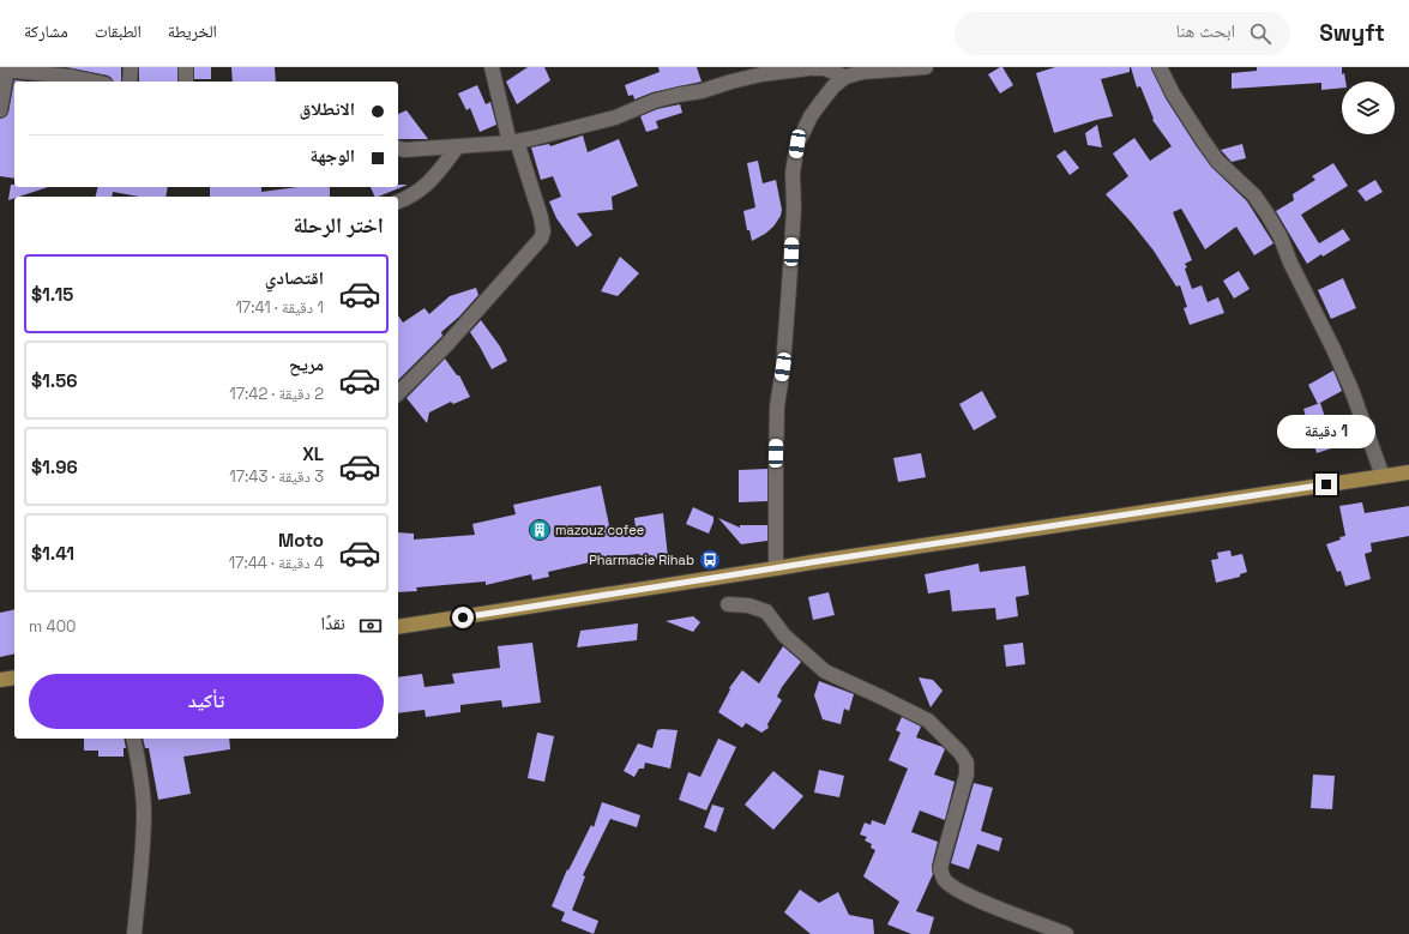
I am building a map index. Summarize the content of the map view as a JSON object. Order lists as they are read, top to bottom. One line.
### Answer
{"places":{"building":["mazouz cofee"],"bus stop":["Pharmacie Rihab"]},"page":{"header":"Swyft","search":"ابحث هنا","nav":["الخريطة","الطبقات","مشاركة"],"banner":["الانطلاق","الوجهة"],"heading":"اختر الرحلة","list":[{"name":"اقتصادي","note":"1 دقيقة · 17:41","value":"$1.15"},{"name":"مريح","note":"2 دقيقة · 17:42","value":"$1.56"},{"name":"XL","note":"3 دقيقة · 17:43","value":"$1.96"},{"name":"Moto","note":"4 دقيقة · 17:44","value":"$1.41"}],"bubble":"1 دقيقة","pay":["نقدًا","400 m"],"buttons":"تأكيد"}}
